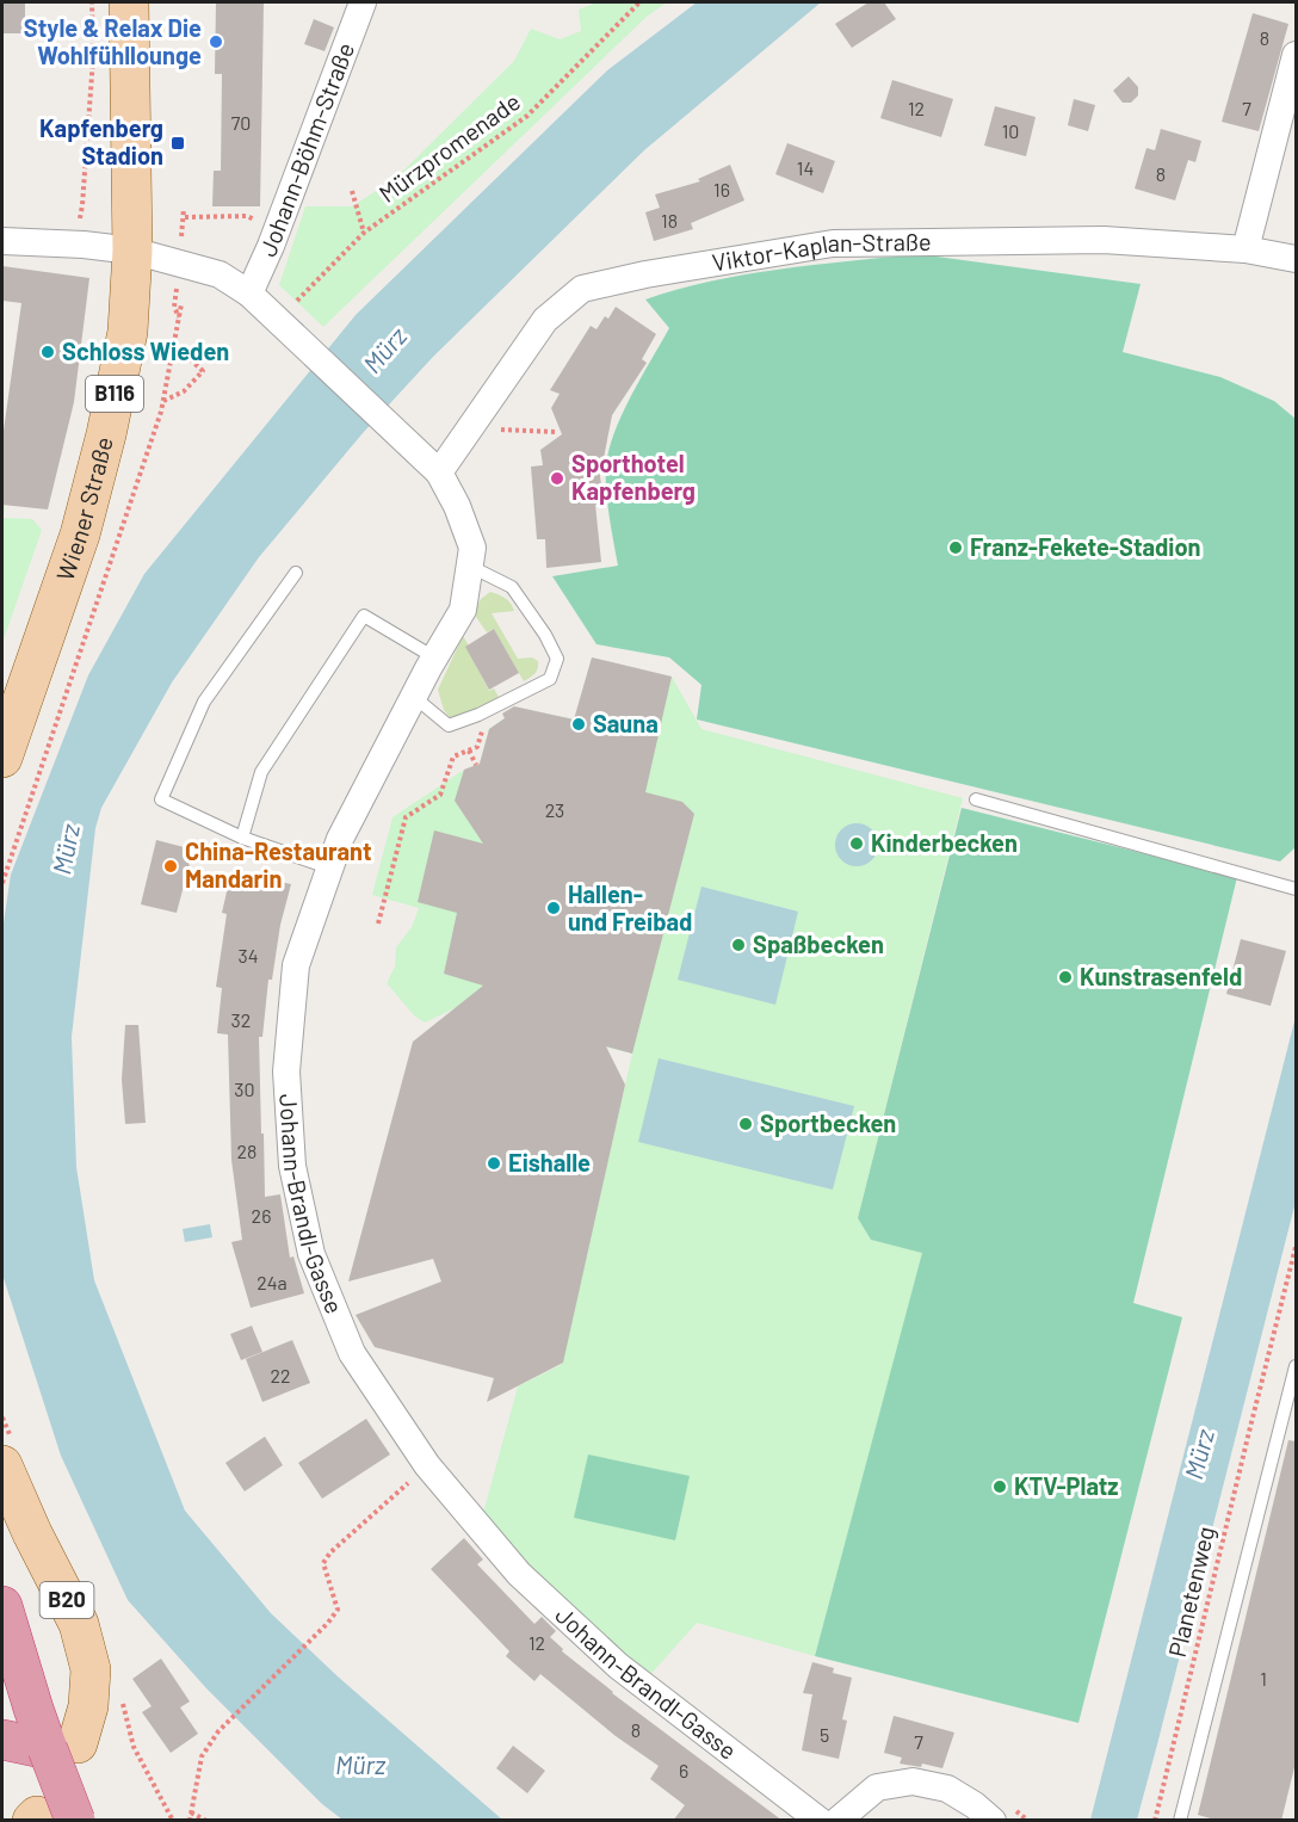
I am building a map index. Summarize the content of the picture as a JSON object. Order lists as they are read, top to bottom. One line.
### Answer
{"streets":{"main road":["B116","Wiener Straße","B20"],"street":["Johann-Böhm-Straße","Viktor-Kaplan-Straße","Johann-Brandl-Gasse"],"path":["Mürzpromenade","Planetenweg"]},"crossings":[["Mürzpromenade","Johann-Brandl-Gasse"],["Viktor-Kaplan-Straße","Johann-Brandl-Gasse"]],"water":["Mürz"],"places":{"other":["Style & Relax Die Wohlfühllounge","Schloss Wieden","Sporthotel Kapfenberg","Franz-Fekete-Stadion","Sauna","Kinderbecken","China-Restaurant Mandarin","Hallen- und Freibad","Spaßbecken","Kunstrasenfeld","Sportbecken","Eishalle","KTV-Platz"],"transit":["Kapfenberg Stadion"]},"house_numbers":["8","12","7","70","10","14","8","16","18","23","34","32","30","28","26","24a","22","12","1","8","5","7","6"]}
